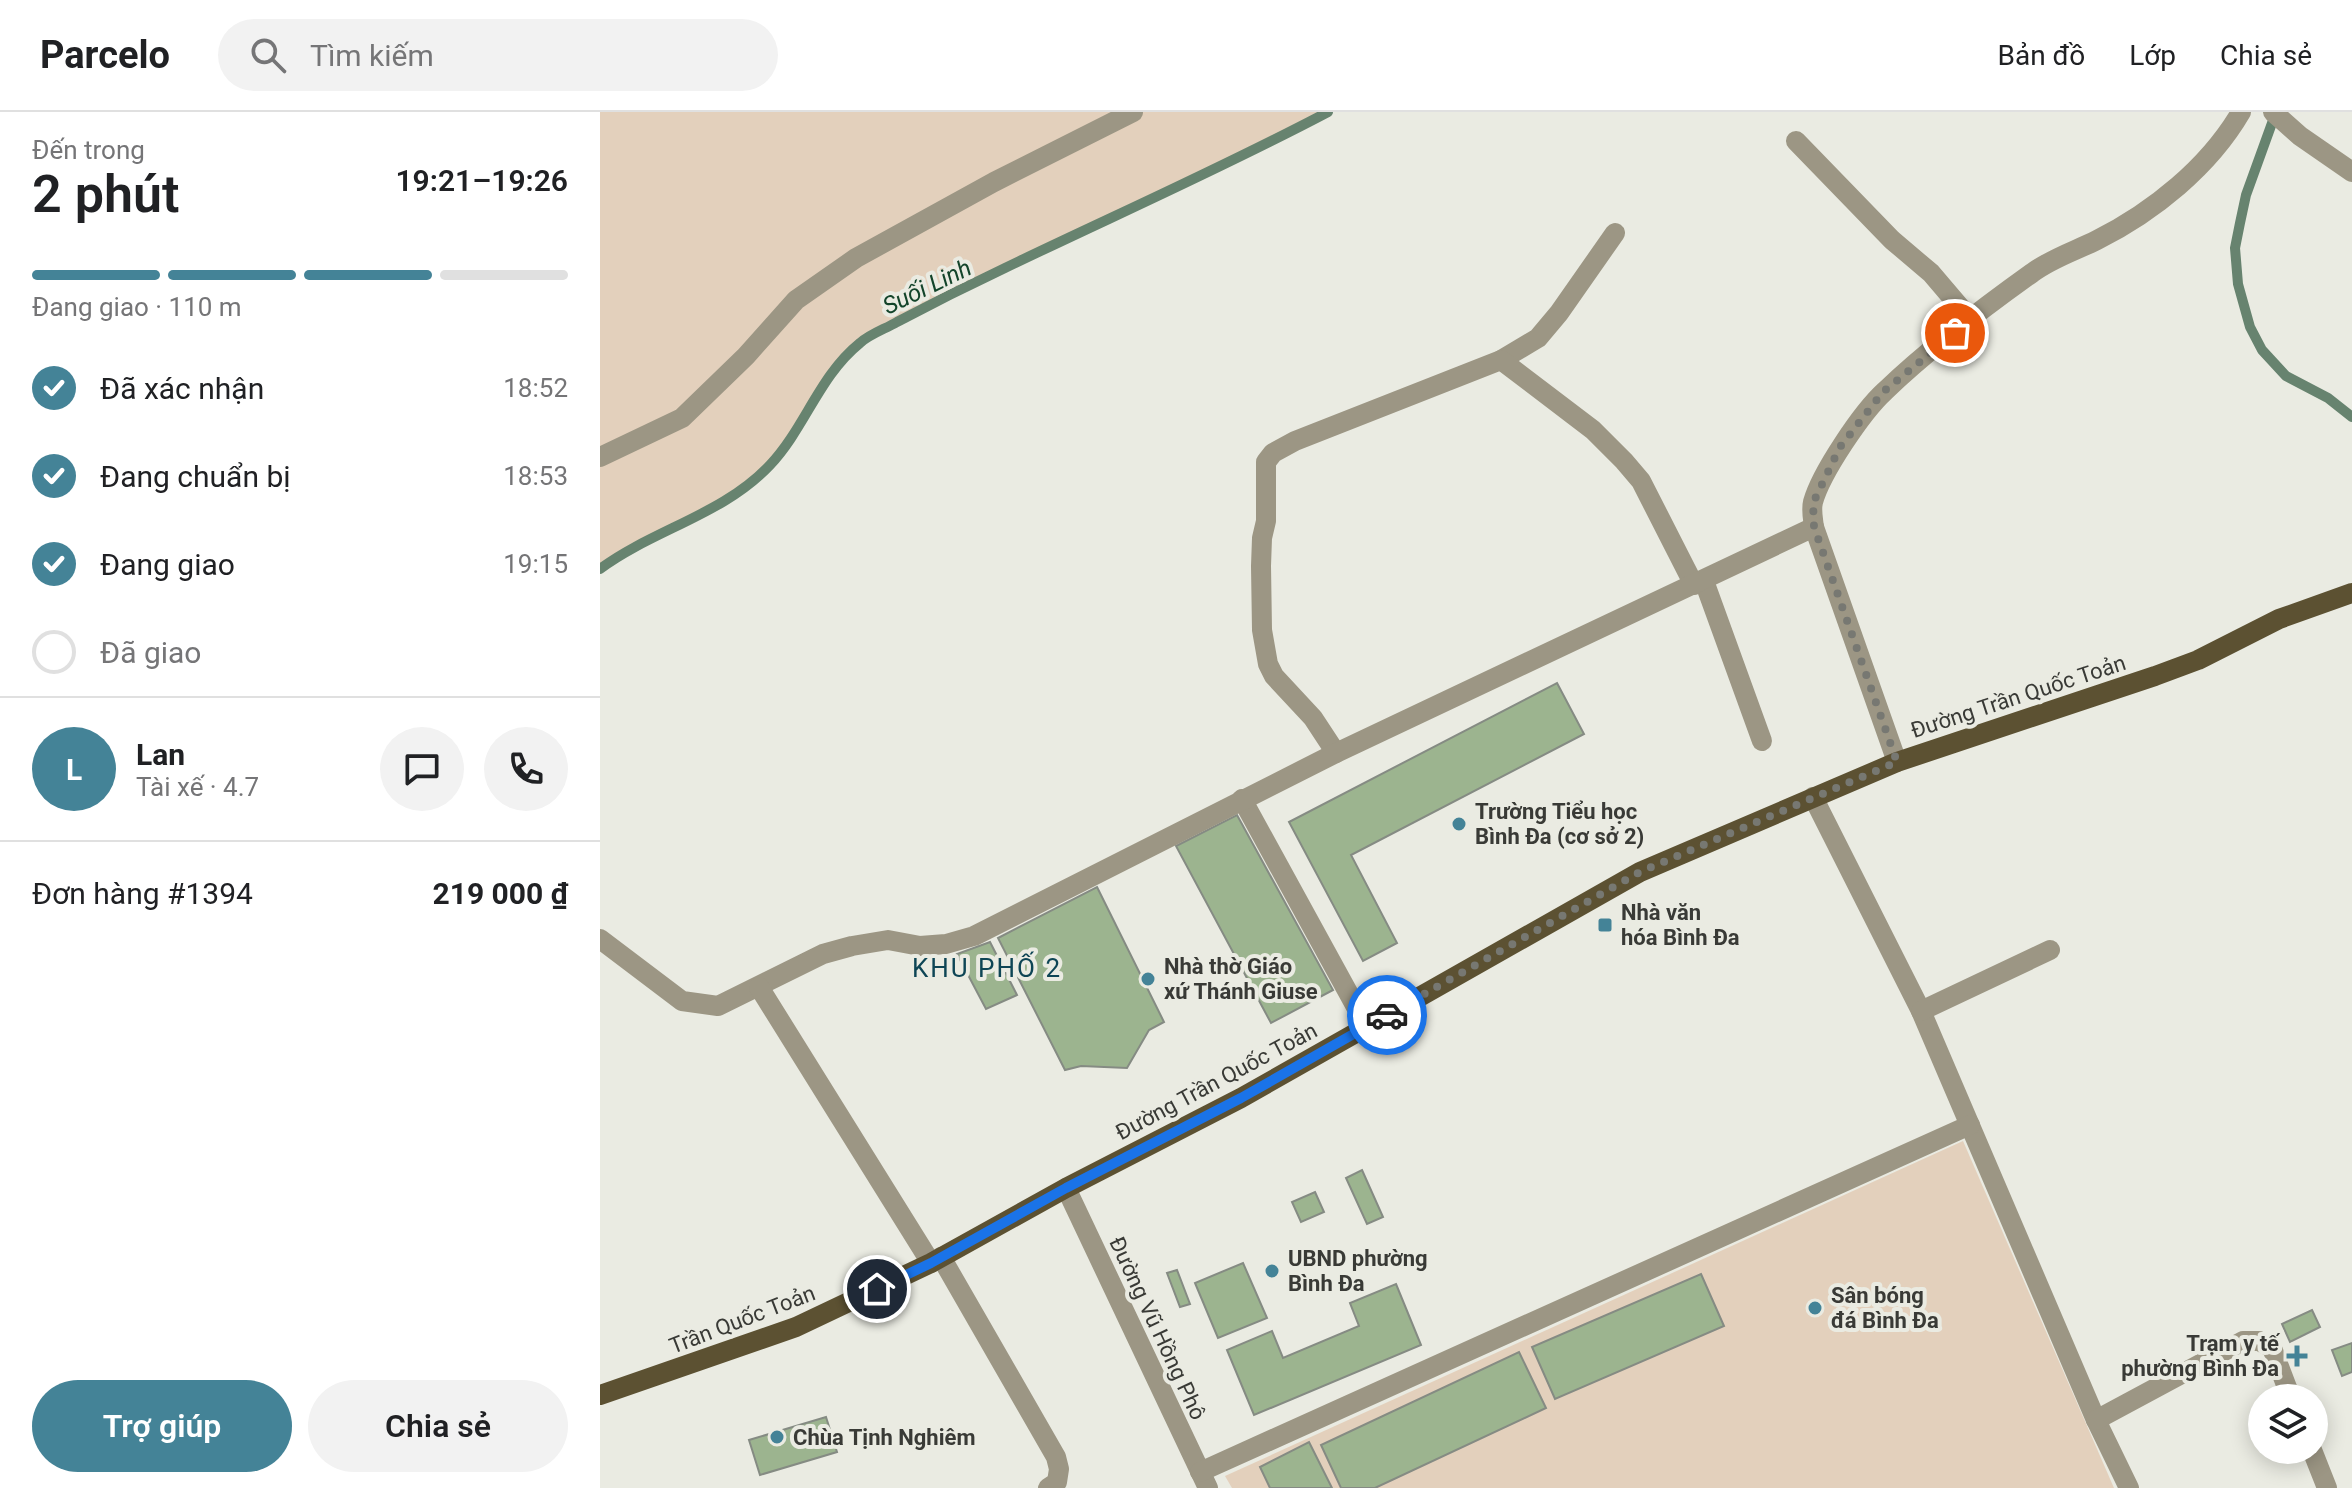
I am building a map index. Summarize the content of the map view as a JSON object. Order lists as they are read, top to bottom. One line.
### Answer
{"streets":{"main road":["Đường Trần Quốc Toản","Trần Quốc Toản"],"street":["Đường Vũ Hồng Phô"]},"crossings":[["Đường Trần Quốc Toản","Trần Quốc Toản"],["Đường Trần Quốc Toản","Đường Vũ Hồng Phô"],["Trần Quốc Toản","Đường Vũ Hồng Phô"]],"districts":["KHU PHỐ 2"],"water":["Suối Linh"],"places":{"other":["Trường Tiểu học Bình Đa (cơ sở 2)","Nhà thờ Giáo xứ Thánh Giuse","UBND phường Bình Đa","Sân bóng đá Bình Đa","Chùa Tịnh Nghiêm"],"transit":["Nhà văn hóa Bình Đa"],"health":["Trạm y tế phường Bình Đa"]},"page":{"header":"Parcelo","search":"Tìm kiếm","nav":["Bản đồ","Lớp","Chia sẻ"],"heading":["2 phút","Đến trong","19:21–19:26"],"panel":["Lan","Tài xế · 4.7","Đơn hàng #1394","219 000 ₫"],"bar":"Đang giao · 110 m","list":[["Đã xác nhận","18:52"],["Đang chuẩn bị","18:53"],["Đang giao","19:15"],"Đã giao"],"round":"L","buttons":["Trợ giúp","Chia sẻ"]}}
